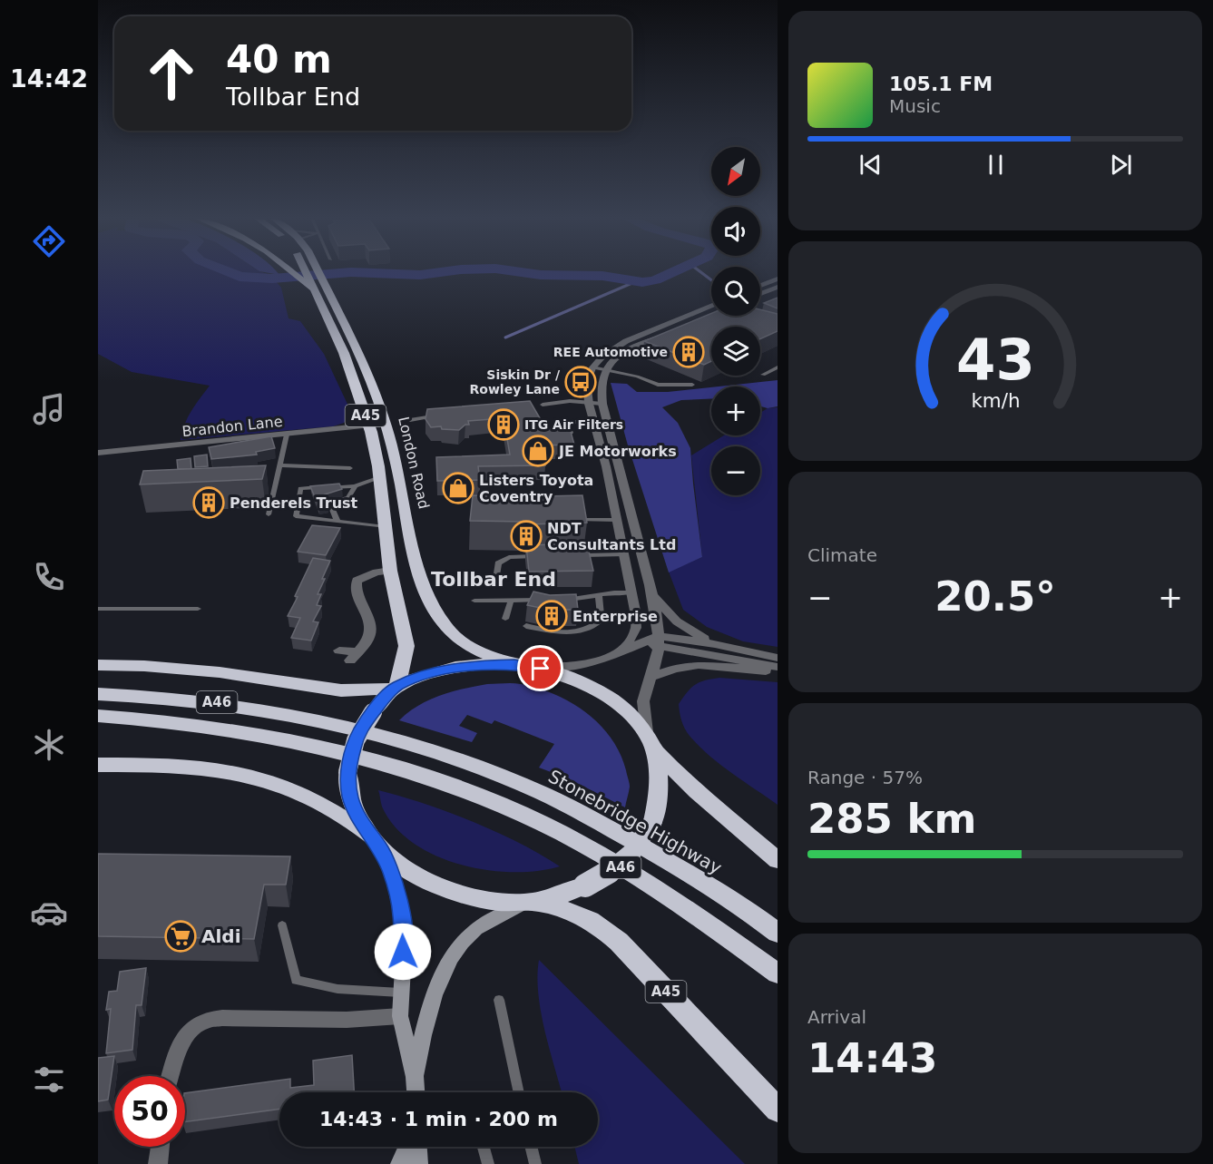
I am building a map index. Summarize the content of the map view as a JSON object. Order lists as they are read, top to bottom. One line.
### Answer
{"streets":{"highway":["A45","London Road","A46","Stonebridge Highway"],"street":["Brandon Lane"]},"crossings":[["Brandon Lane","London Road"]],"districts":["Tollbar End"],"places":{"building":["REE Automotive","ITG Air Filters","Penderels Trust","NDT Consultants Ltd","Enterprise"],"bus stop":["Siskin Dr / Rowley Lane"],"shop":["JE Motorworks","Listers Toyota Coventry"],"supermarket":["Aldi"]},"north":"bottom left","page":{"tabs":"14:42","turn":["40 m","Tollbar End"],"song":["105.1 FM","Music"],"map_buttons":["+","−"],"tile":["Climate",["Range · 57%","285 km"],["Arrival","14:43"]],"heat":["−","20.5°","+"],"limit":"50","trip":"14:43 · 1 min · 200 m","gauge":["43","km/h"]}}
